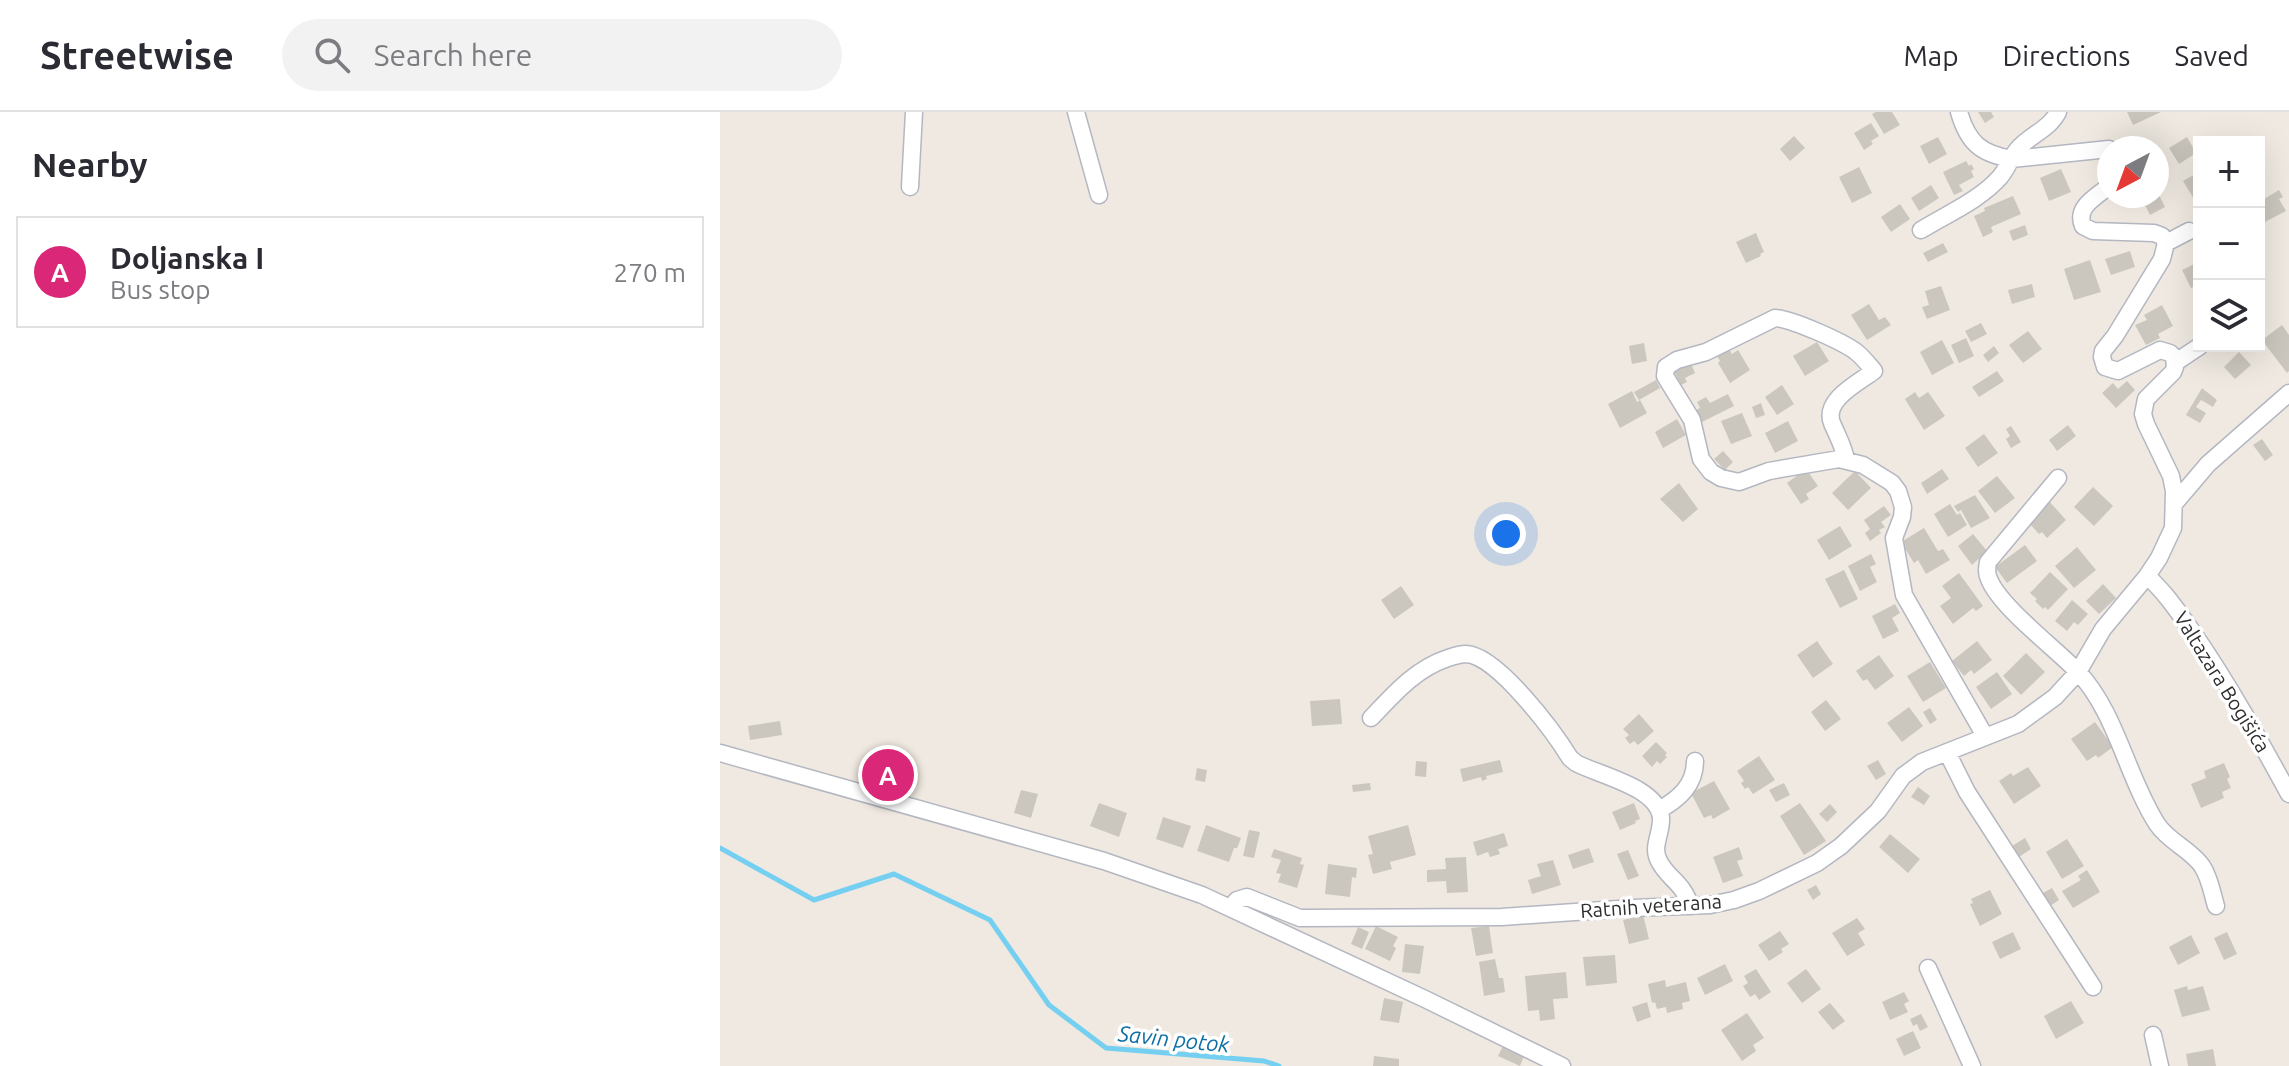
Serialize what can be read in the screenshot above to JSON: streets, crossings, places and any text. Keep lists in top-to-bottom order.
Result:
{
  "streets": {
    "street": ["Valtazara Bogišića", "Ratnih veterana"]
  },
  "crossings": [
    ["Valtazara Bogišića", "Ratnih veterana"]
  ],
  "water": ["Savin potok"],
  "north": "bottom left",
  "page": {
    "header": "Streetwise",
    "search": "Search here",
    "nav": ["Map", "Directions", "Saved"],
    "heading": "Nearby",
    "map_buttons": ["+", "−"],
    "list": [
      {
        "mark": "A",
        "name": "Doljanska I",
        "note": "Bus stop",
        "value": "270 m"
      }
    ],
    "pins": "A"
  }
}
